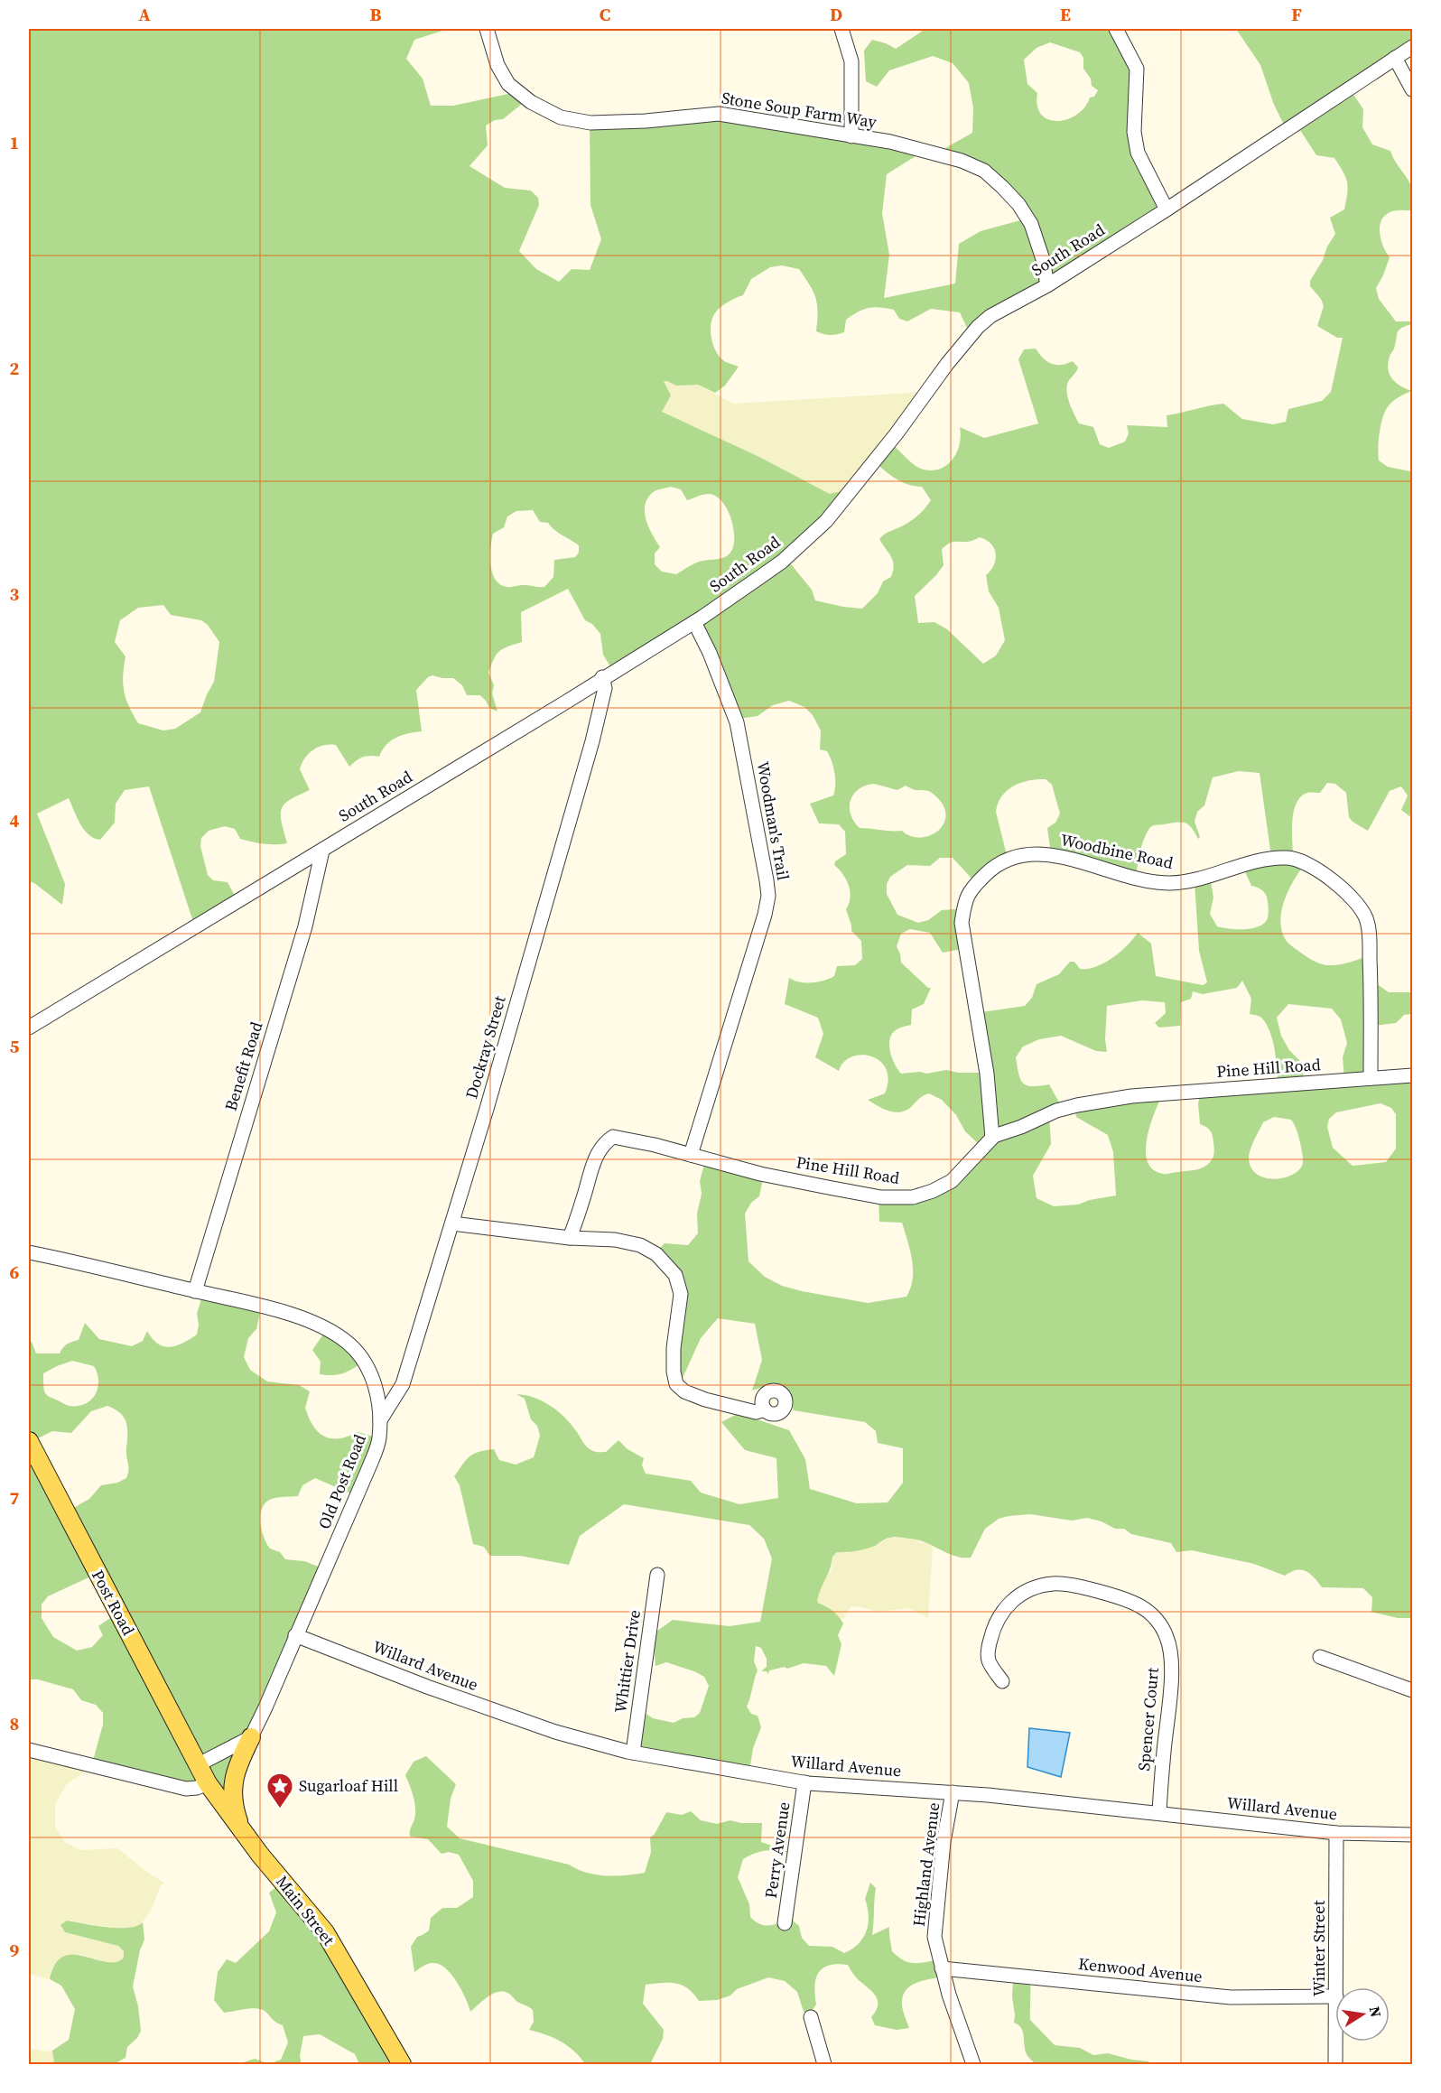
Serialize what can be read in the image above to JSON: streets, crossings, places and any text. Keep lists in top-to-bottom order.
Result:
{
  "streets": {
    "main road": ["Post Road", "Main Street"],
    "street": [
      "Stone Soup Farm Way",
      "South Road",
      "Woodman's Trail",
      "Woodbine Road",
      "Dockray Street",
      "Benefit Road",
      "Pine Hill Road",
      "Old Post Road",
      "Whittier Drive",
      "Willard Avenue",
      "Spencer Court",
      "Perry Avenue",
      "Highland Avenue",
      "Winter Street",
      "Kenwood Avenue"
    ]
  },
  "crossings": [
    ["Stone Soup Farm Way", "South Road"],
    ["South Road", "Woodman's Trail"],
    ["South Road", "Dockray Street"],
    ["South Road", "Benefit Road"],
    ["Woodman's Trail", "Pine Hill Road"],
    ["Woodbine Road", "Pine Hill Road"],
    ["Dockray Street", "Old Post Road"],
    ["Benefit Road", "Old Post Road"],
    ["Old Post Road", "Willard Avenue"],
    ["Post Road", "Main Street"],
    ["Whittier Drive", "Willard Avenue"],
    ["Willard Avenue", "Spencer Court"],
    ["Willard Avenue", "Perry Avenue"],
    ["Willard Avenue", "Highland Avenue"],
    ["Willard Avenue", "Winter Street"],
    ["Highland Avenue", "Kenwood Avenue"]
  ],
  "places": {
    "place": ["Sugarloaf Hill"]
  },
  "north": "right",
  "grid": {
    "columns": [
      "A",
      "B",
      "C",
      "D",
      "E",
      "F"
    ],
    "rows": [
      "1",
      "2",
      "3",
      "4",
      "5",
      "6",
      "7",
      "8",
      "9"
    ]
  }
}
